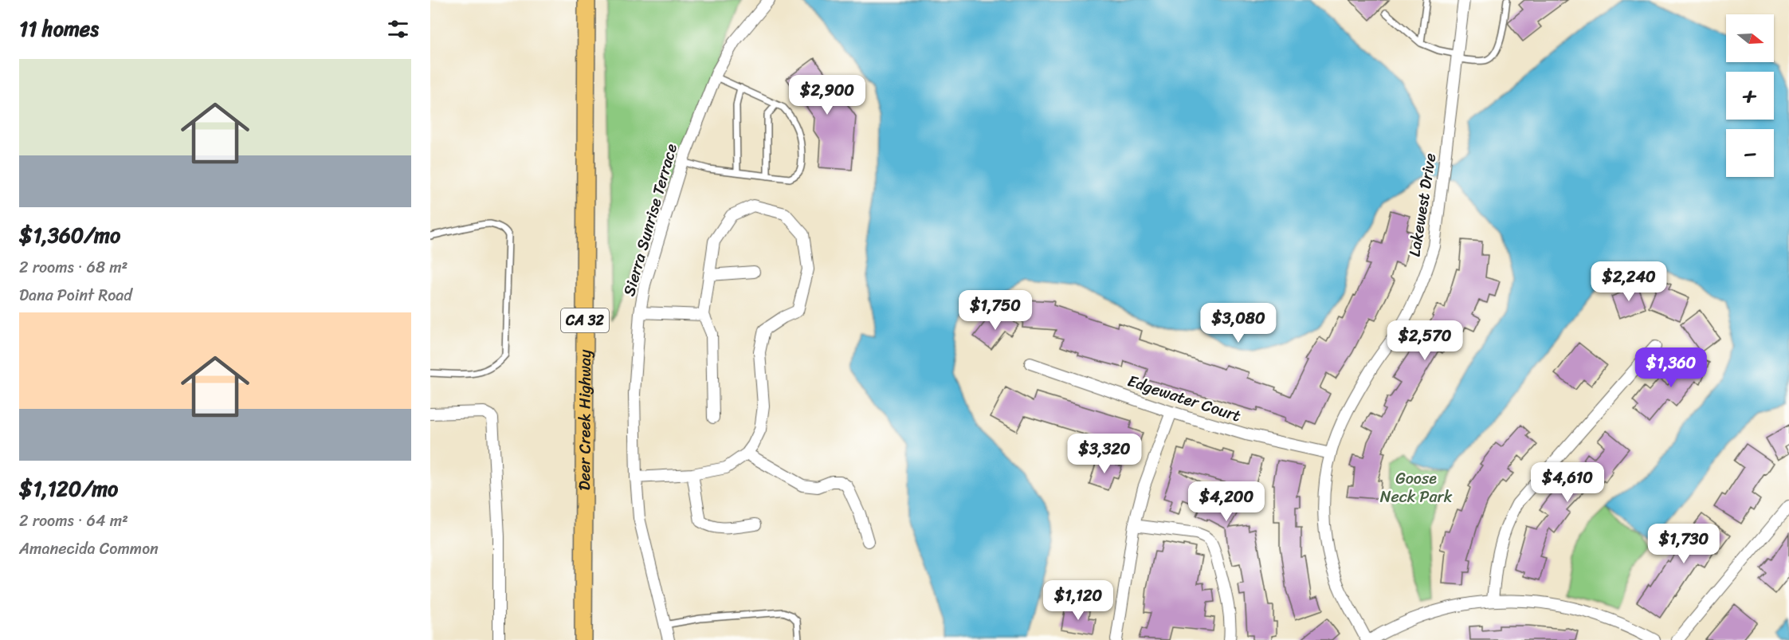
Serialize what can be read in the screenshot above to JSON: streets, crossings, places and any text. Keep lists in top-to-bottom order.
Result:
{
  "streets": {
    "main road": ["CA 32", "Deer Creek Highway"],
    "street": ["Lakewest Drive", "Sierra Sunrise Terrace", "Edgewater Court"]
  },
  "crossings": [
    ["Lakewest Drive", "Edgewater Court"]
  ],
  "parks": ["Goose Neck Park"],
  "north": "right",
  "page": {
    "heading": "11 homes",
    "map_buttons": ["+", "−"],
    "list": [
      {
        "name": "$1,360/mo",
        "note": "2 rooms · 68 m² · Dana Point Road"
      },
      {
        "name": "$1,120/mo",
        "note": "2 rooms · 64 m² · Amanecida Common"
      }
    ],
    "price": [
      "$2,900",
      "$2,240",
      "$1,750",
      "$3,080",
      "$2,570",
      "$1,360",
      "$3,320",
      "$4,610",
      "$4,200",
      "$1,730",
      "$1,120"
    ]
  }
}
